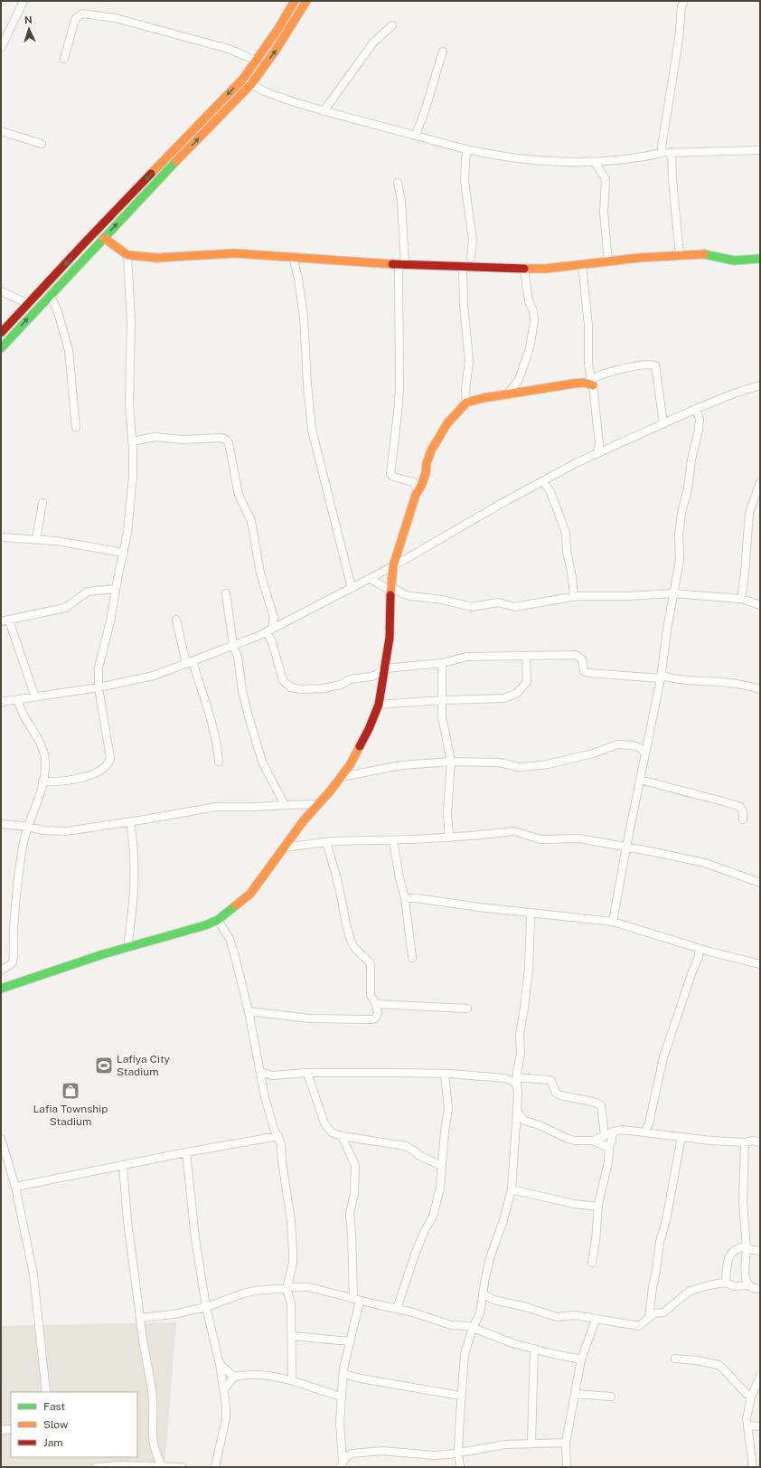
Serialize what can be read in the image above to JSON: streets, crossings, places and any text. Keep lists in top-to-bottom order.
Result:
{
  "places": {
    "sports": ["Lafiya City Stadium"],
    "shop": ["Lafia Township Stadium"]
  },
  "legend": ["Fast", "Slow", "Jam"],
  "north": "top"
}
